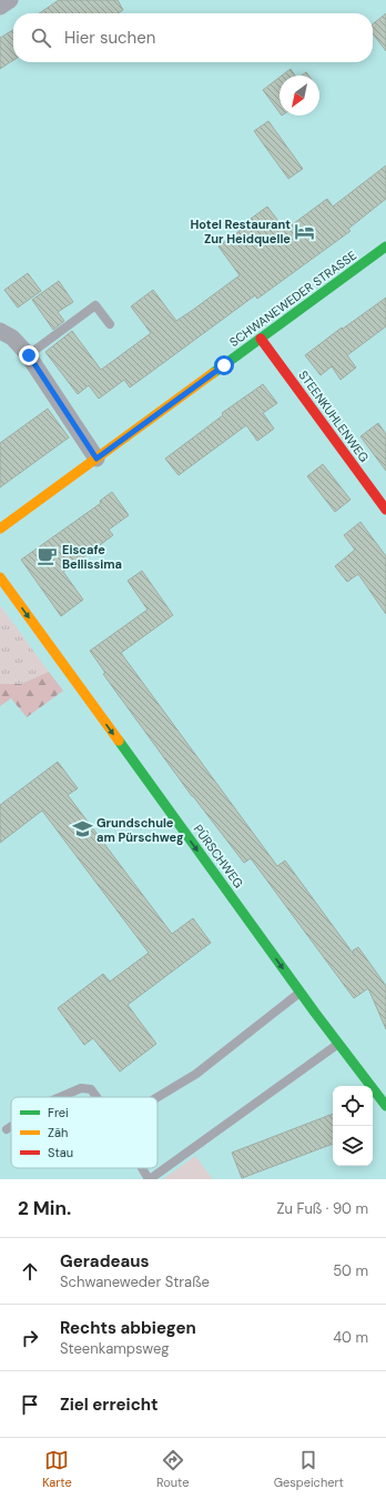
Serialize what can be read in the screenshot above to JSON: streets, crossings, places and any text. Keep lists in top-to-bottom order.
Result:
{
  "streets": {
    "street": ["SCHWANEWEDER STRASSE", "STEENKUHLENWEG", "PÜRSCHWEG"]
  },
  "crossings": [
    ["SCHWANEWEDER STRASSE", "STEENKUHLENWEG"]
  ],
  "one_way": ["PÜRSCHWEG"],
  "places": {
    "hotel": ["Hotel Restaurant Zur Heidquelle"],
    "cafe": ["Eiscafe Bellissima"],
    "school or university": ["Grundschule am Pürschweg"]
  },
  "legend": ["Frei", "Zäh", "Stau"],
  "north": "bottom left",
  "page": {
    "search": "Hier suchen",
    "heading": ["2 Min.", "Zu Fuß · 90 m"],
    "list": [
      ["Geradeaus", "Schwaneweder Straße", "50 m"],
      ["Rechts abbiegen", "Steenkampsweg", "40 m"],
      "Ziel erreicht"
    ],
    "nav": ["Karte", "Route", "Gespeichert"]
  }
}
